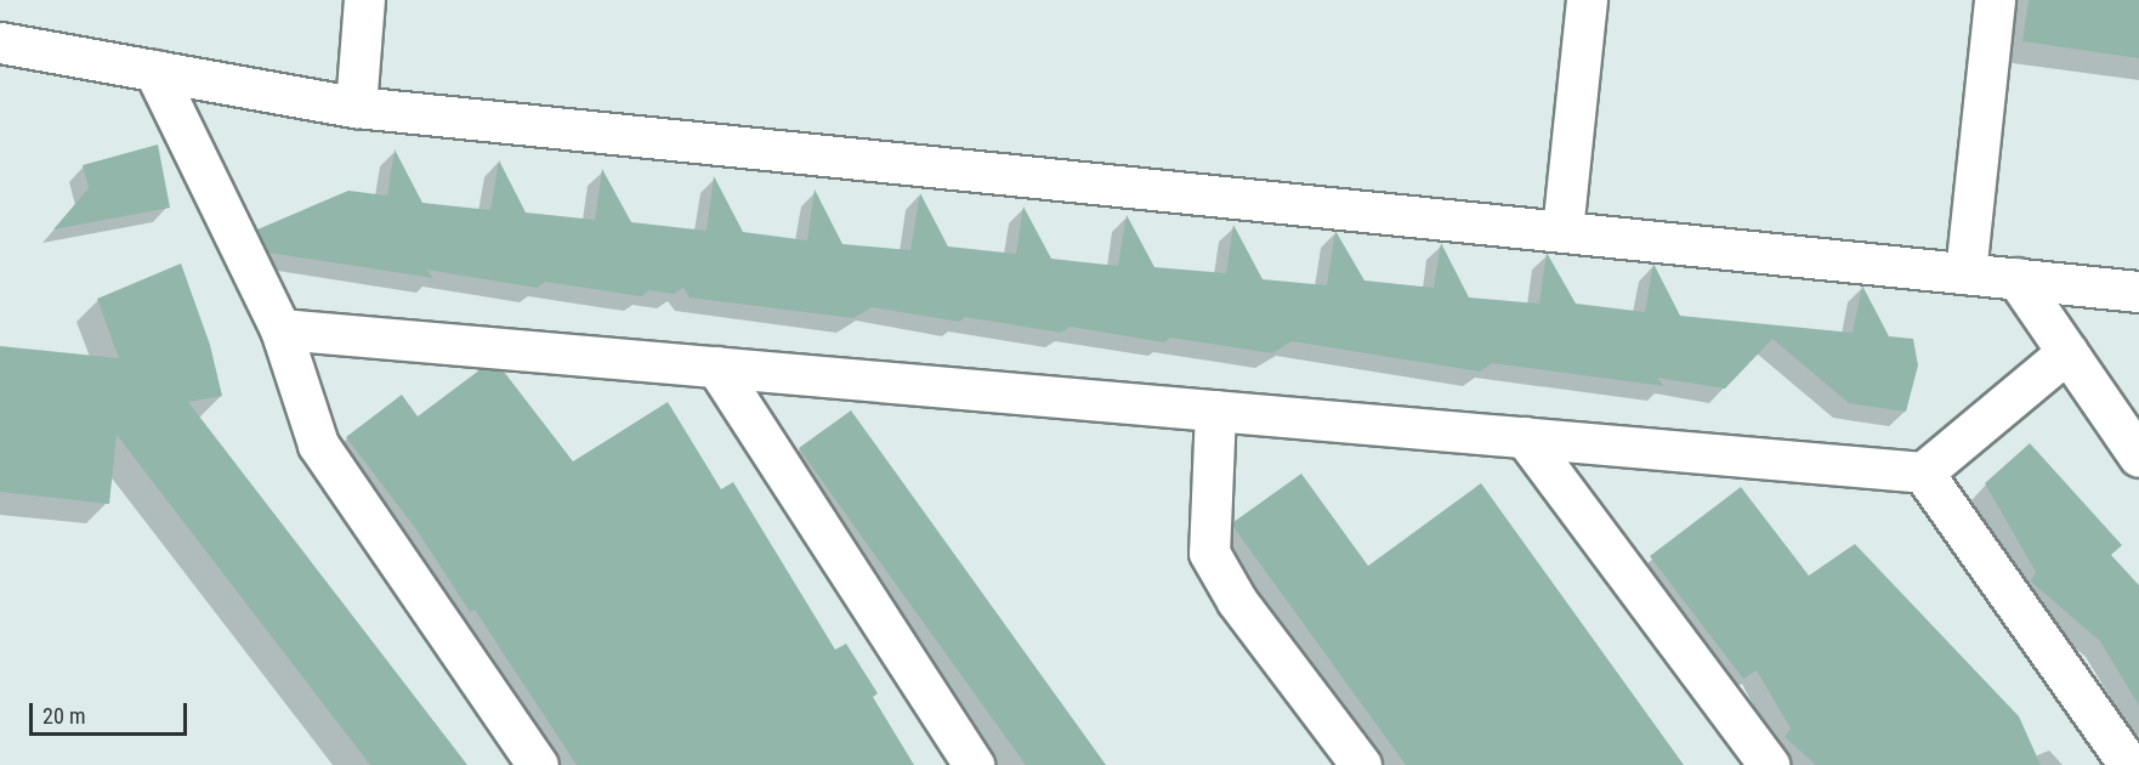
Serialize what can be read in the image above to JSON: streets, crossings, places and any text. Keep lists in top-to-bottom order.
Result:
{
  "scale_bar": "20 m"
}
